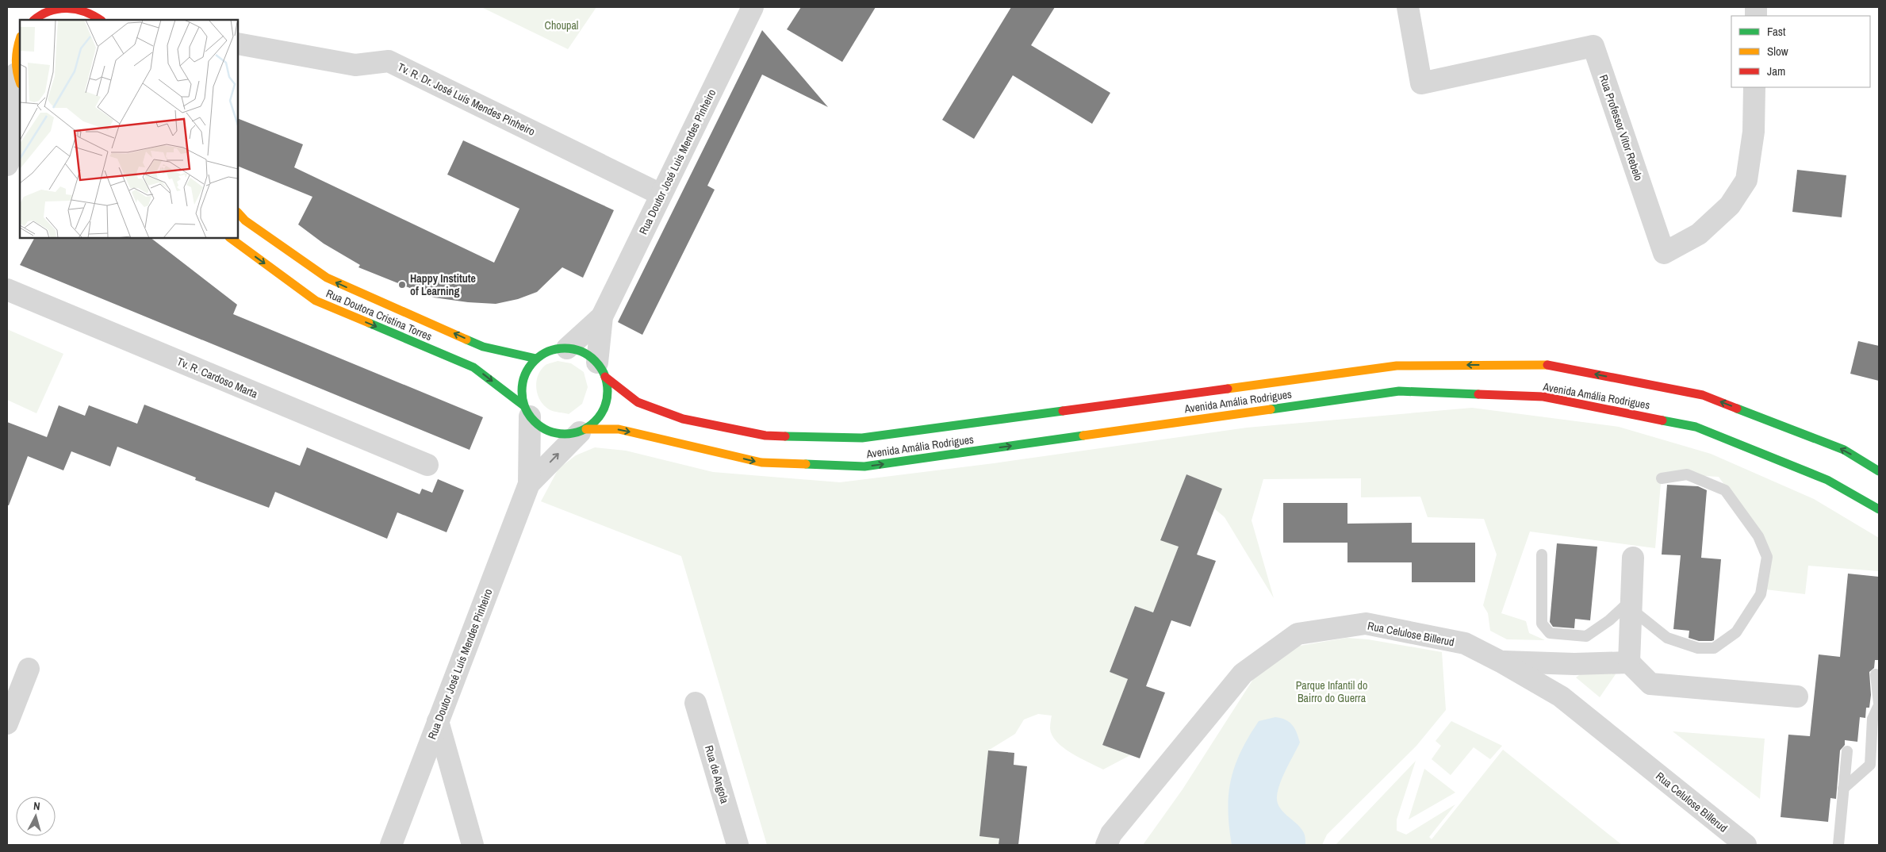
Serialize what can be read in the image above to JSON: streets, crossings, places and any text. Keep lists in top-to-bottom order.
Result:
{
  "streets": {
    "main road": ["Rua Doutora Cristina Torres", "Avenida Amália Rodrigues"],
    "street": [
      "Tv. R. Dr. José Luís Mendes Pinheiro",
      "Rua Professor Vitor Rebelo",
      "Rua Doutor José Luis Mendes Pinheiro",
      "Tv. R. Cardoso Marta",
      "Rua Celulose Billerud",
      "Rua Doutor José Luís Mendes Pinheiro",
      "Rua de Angola"
    ]
  },
  "crossings": [
    ["Tv. R. Dr. José Luís Mendes Pinheiro", "Rua Doutor José Luis Mendes Pinheiro"],
    ["Rua Doutor José Luis Mendes Pinheiro", "Rua Doutora Cristina Torres"],
    ["Rua Doutor José Luis Mendes Pinheiro", "Avenida Amália Rodrigues"],
    ["Rua Doutor José Luis Mendes Pinheiro", "Rua Doutor José Luís Mendes Pinheiro"],
    ["Rua Doutora Cristina Torres", "Avenida Amália Rodrigues"],
    ["Rua Doutora Cristina Torres", "Rua Doutor José Luís Mendes Pinheiro"],
    ["Avenida Amália Rodrigues", "Rua Doutor José Luís Mendes Pinheiro"]
  ],
  "parks": ["Choupal", "Parque Infantil do Bairro do Guerra"],
  "places": ["Happy Institute of Learning"],
  "legend": ["Fast", "Slow", "Jam"],
  "north": "top"
}
